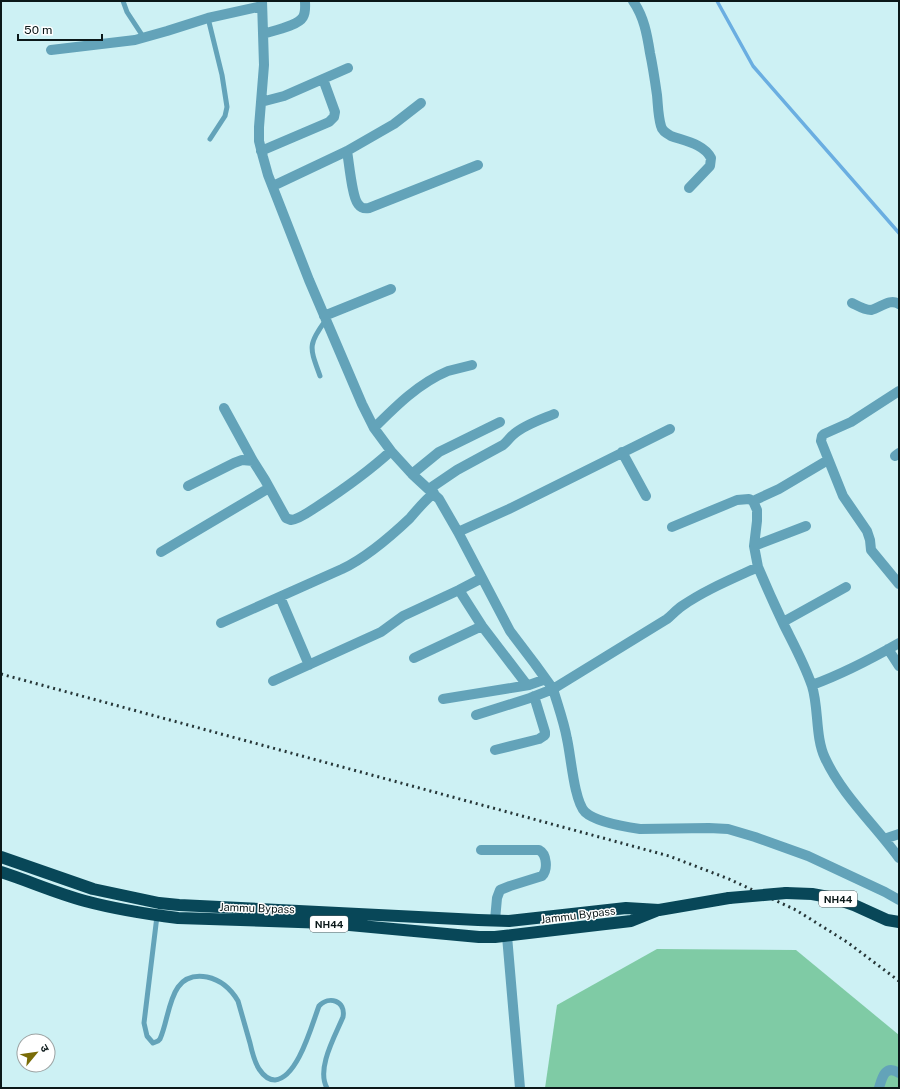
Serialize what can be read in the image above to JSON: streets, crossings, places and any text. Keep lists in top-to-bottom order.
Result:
{
  "streets": {
    "highway": ["NH44", "Jammu Bypass"]
  },
  "scale_bar": "50 m",
  "north": "top right"
}
